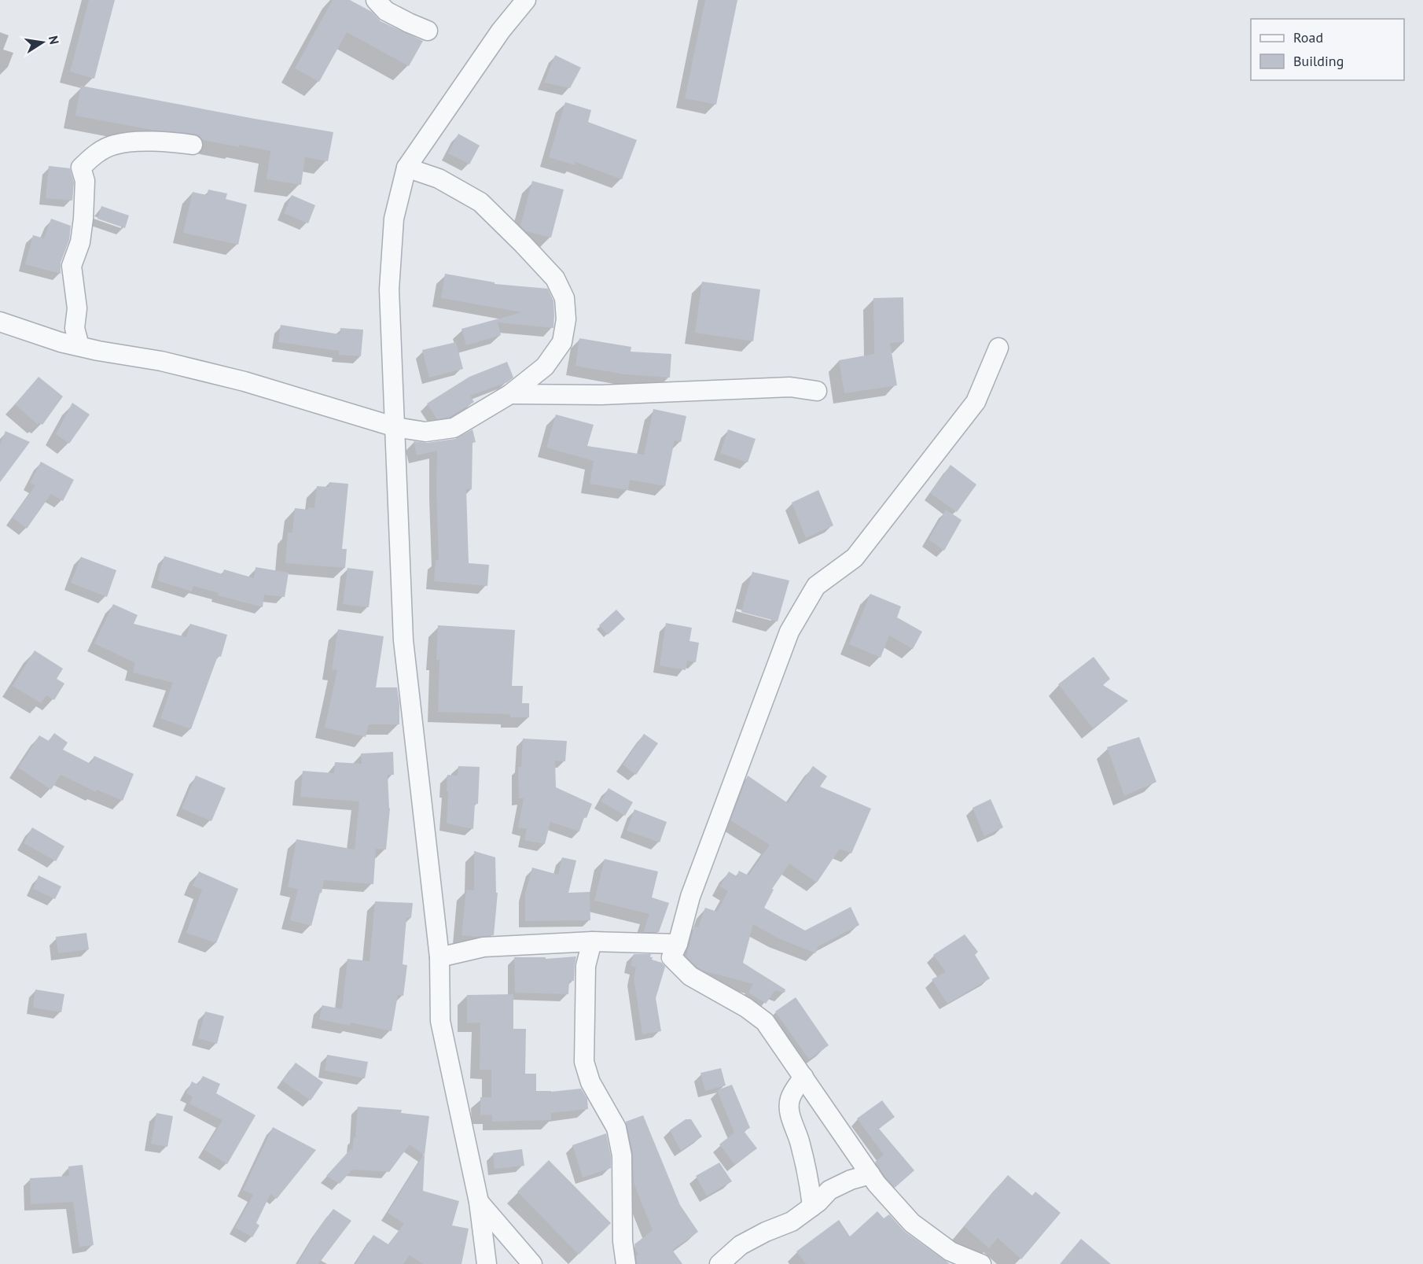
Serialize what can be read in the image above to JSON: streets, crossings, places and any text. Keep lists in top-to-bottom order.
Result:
{
  "legend": ["Road", "Building"],
  "north": "right"
}
